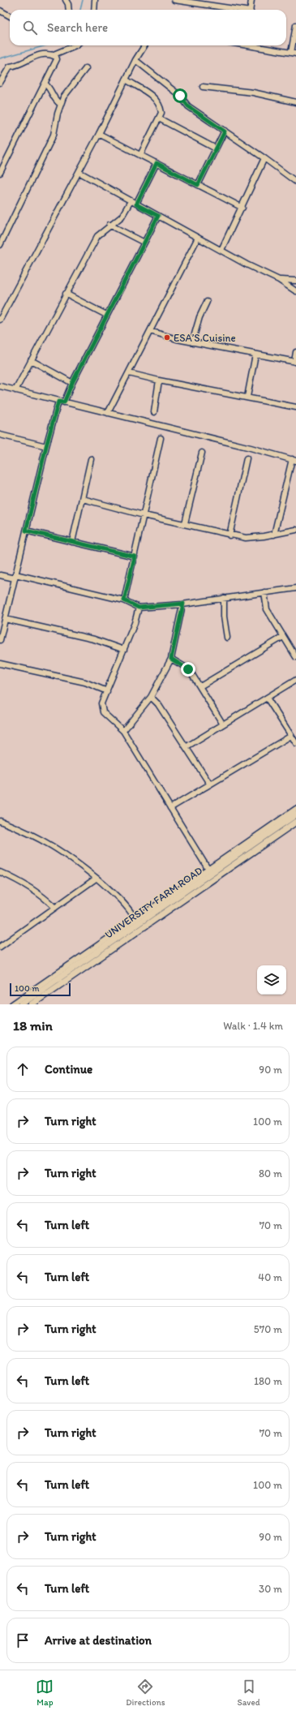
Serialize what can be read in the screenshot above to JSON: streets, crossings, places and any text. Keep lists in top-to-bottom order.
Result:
{
  "streets": {
    "street": ["UNIVERSITY FARM ROAD"]
  },
  "places": ["ESA’S Cuisine"],
  "scale_bar": "100 m",
  "page": {
    "search": "Search here",
    "scale": "100 m",
    "heading": ["18 min", "Walk · 1.4 km"],
    "list": [
      ["Continue", "90 m"],
      ["Turn right", "100 m"],
      ["Turn right", "80 m"],
      ["Turn left", "70 m"],
      ["Turn left", "40 m"],
      ["Turn right", "570 m"],
      ["Turn left", "180 m"],
      ["Turn right", "70 m"],
      ["Turn left", "100 m"],
      ["Turn right", "90 m"],
      ["Turn left", "30 m"],
      "Arrive at destination"
    ],
    "nav": ["Map", "Directions", "Saved"]
  }
}
